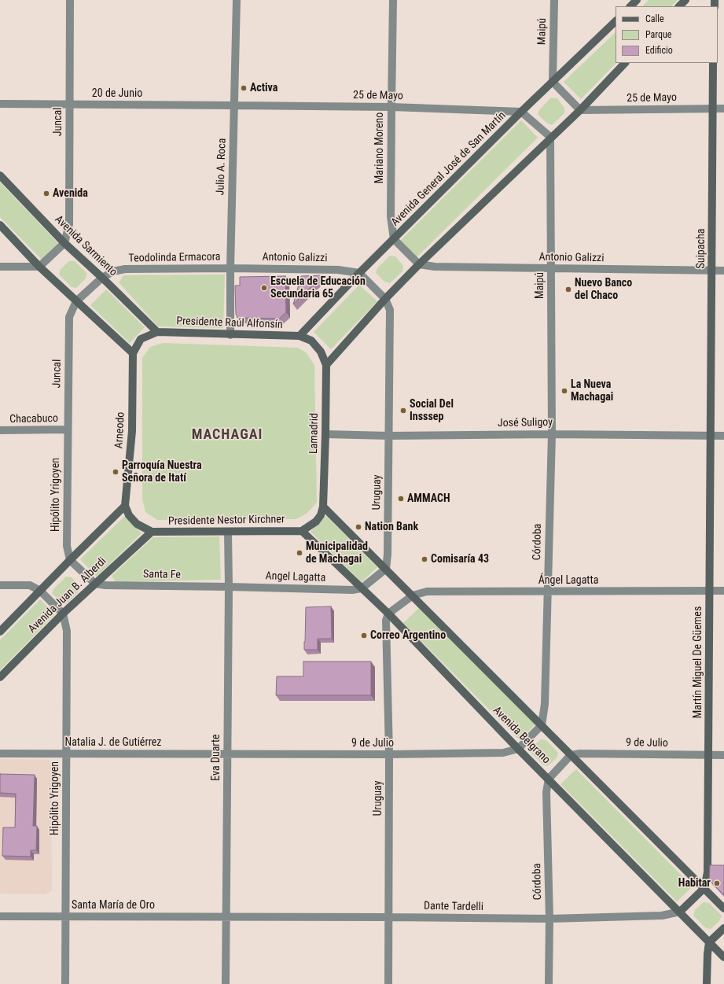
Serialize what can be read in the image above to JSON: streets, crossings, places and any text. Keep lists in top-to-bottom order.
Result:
{
  "streets": {
    "street": [
      "Maipú",
      "20 de Junio",
      "25 de Mayo",
      "Juncal",
      "Mariano Moreno",
      "Julio A. Roca",
      "Avenida General José de San Martín",
      "Avenida Sarmiento",
      "Suipacha",
      "Teodolinda Ermacora",
      "Antonio Galizzi",
      "Presidente Raúl Alfonsín",
      "Chacabuco",
      "José Suligoy",
      "Arneodo",
      "Lamadrid",
      "Uruguay",
      "Hipólito Yrigoyen",
      "Presidente Nestor Kirchner",
      "Córdoba",
      "Santa Fe",
      "Angel Lagatta",
      "Ángel Lagatta",
      "Avenida Juan B. Alberdi",
      "Martín Miguel De Güemes",
      "Avenida Belgrano",
      "Natalia J. de Gutiérrez",
      "9 de Julio",
      "Eva Duarte",
      "Santa María de Oro",
      "Dante Tardelli"
    ]
  },
  "crossings": [
    ["Maipú", "Avenida General José de San Martín"],
    ["Maipú", "Antonio Galizzi"],
    ["Maipú", "José Suligoy"],
    ["Maipú", "Córdoba"],
    ["20 de Junio", "25 de Mayo"],
    ["20 de Junio", "Juncal"],
    ["20 de Junio", "Julio A. Roca"],
    ["25 de Mayo", "Mariano Moreno"],
    ["25 de Mayo", "Julio A. Roca"],
    ["25 de Mayo", "Avenida General José de San Martín"],
    ["25 de Mayo", "Suipacha"],
    ["Juncal", "Avenida Sarmiento"],
    ["Juncal", "Teodolinda Ermacora"],
    ["Juncal", "Chacabuco"],
    ["Juncal", "Hipólito Yrigoyen"],
    ["Mariano Moreno", "Avenida General José de San Martín"],
    ["Julio A. Roca", "Teodolinda Ermacora"],
    ["Julio A. Roca", "Antonio Galizzi"],
    ["Julio A. Roca", "Presidente Raúl Alfonsín"],
    ["Avenida General José de San Martín", "Antonio Galizzi"],
    ["Avenida General José de San Martín", "Presidente Raúl Alfonsín"],
    ["Avenida Sarmiento", "Teodolinda Ermacora"],
    ["Avenida Sarmiento", "Presidente Raúl Alfonsín"],
    ["Suipacha", "Antonio Galizzi"],
    ["Suipacha", "José Suligoy"],
    ["Suipacha", "Martín Miguel De Güemes"],
    ["Teodolinda Ermacora", "Antonio Galizzi"],
    ["Presidente Raúl Alfonsín", "Arneodo"],
    ["Presidente Raúl Alfonsín", "Lamadrid"],
    ["Chacabuco", "Hipólito Yrigoyen"],
    ["José Suligoy", "Lamadrid"],
    ["José Suligoy", "Uruguay"],
    ["José Suligoy", "Córdoba"],
    ["José Suligoy", "Martín Miguel De Güemes"],
    ["Arneodo", "Presidente Nestor Kirchner"],
    ["Arneodo", "Avenida Juan B. Alberdi"],
    ["Lamadrid", "Presidente Nestor Kirchner"],
    ["Lamadrid", "Avenida Belgrano"],
    ["Uruguay", "Avenida Belgrano"],
    ["Uruguay", "9 de Julio"],
    ["Uruguay", "Dante Tardelli"],
    ["Hipólito Yrigoyen", "Avenida Juan B. Alberdi"],
    ["Hipólito Yrigoyen", "Natalia J. de Gutiérrez"],
    ["Hipólito Yrigoyen", "Santa María de Oro"],
    ["Presidente Nestor Kirchner", "Avenida Juan B. Alberdi"],
    ["Presidente Nestor Kirchner", "Avenida Belgrano"],
    ["Presidente Nestor Kirchner", "Eva Duarte"],
    ["Córdoba", "Ángel Lagatta"],
    ["Córdoba", "Avenida Belgrano"],
    ["Córdoba", "Dante Tardelli"],
    ["Santa Fe", "Angel Lagatta"],
    ["Santa Fe", "Avenida Juan B. Alberdi"],
    ["Santa Fe", "Eva Duarte"],
    ["Angel Lagatta", "Avenida Belgrano"],
    ["Angel Lagatta", "Eva Duarte"],
    ["Ángel Lagatta", "Martín Miguel De Güemes"],
    ["Ángel Lagatta", "Avenida Belgrano"],
    ["Martín Miguel De Güemes", "Avenida Belgrano"],
    ["Martín Miguel De Güemes", "9 de Julio"],
    ["Avenida Belgrano", "9 de Julio"],
    ["Avenida Belgrano", "Dante Tardelli"],
    ["Natalia J. de Gutiérrez", "9 de Julio"],
    ["Natalia J. de Gutiérrez", "Eva Duarte"],
    ["9 de Julio", "Eva Duarte"],
    ["Eva Duarte", "Santa María de Oro"],
    ["Eva Duarte", "Dante Tardelli"],
    ["Santa María de Oro", "Dante Tardelli"]
  ],
  "districts": ["MACHAGAI"],
  "places": [
    "Activa",
    "Avenida",
    "Escuela de Educación Secundaria 65",
    "Nuevo Banco del Chaco",
    "La Nueva Machagai",
    "Social Del Insssep",
    "Parroquía Nuestra Señora de Itatí",
    "AMMACH",
    "Nation Bank",
    "Municipalidad de Machagai",
    "Comisaría 43",
    "Correo Argentino",
    "Habitar"
  ],
  "legend": ["Calle", "Parque", "Edificio"]
}
